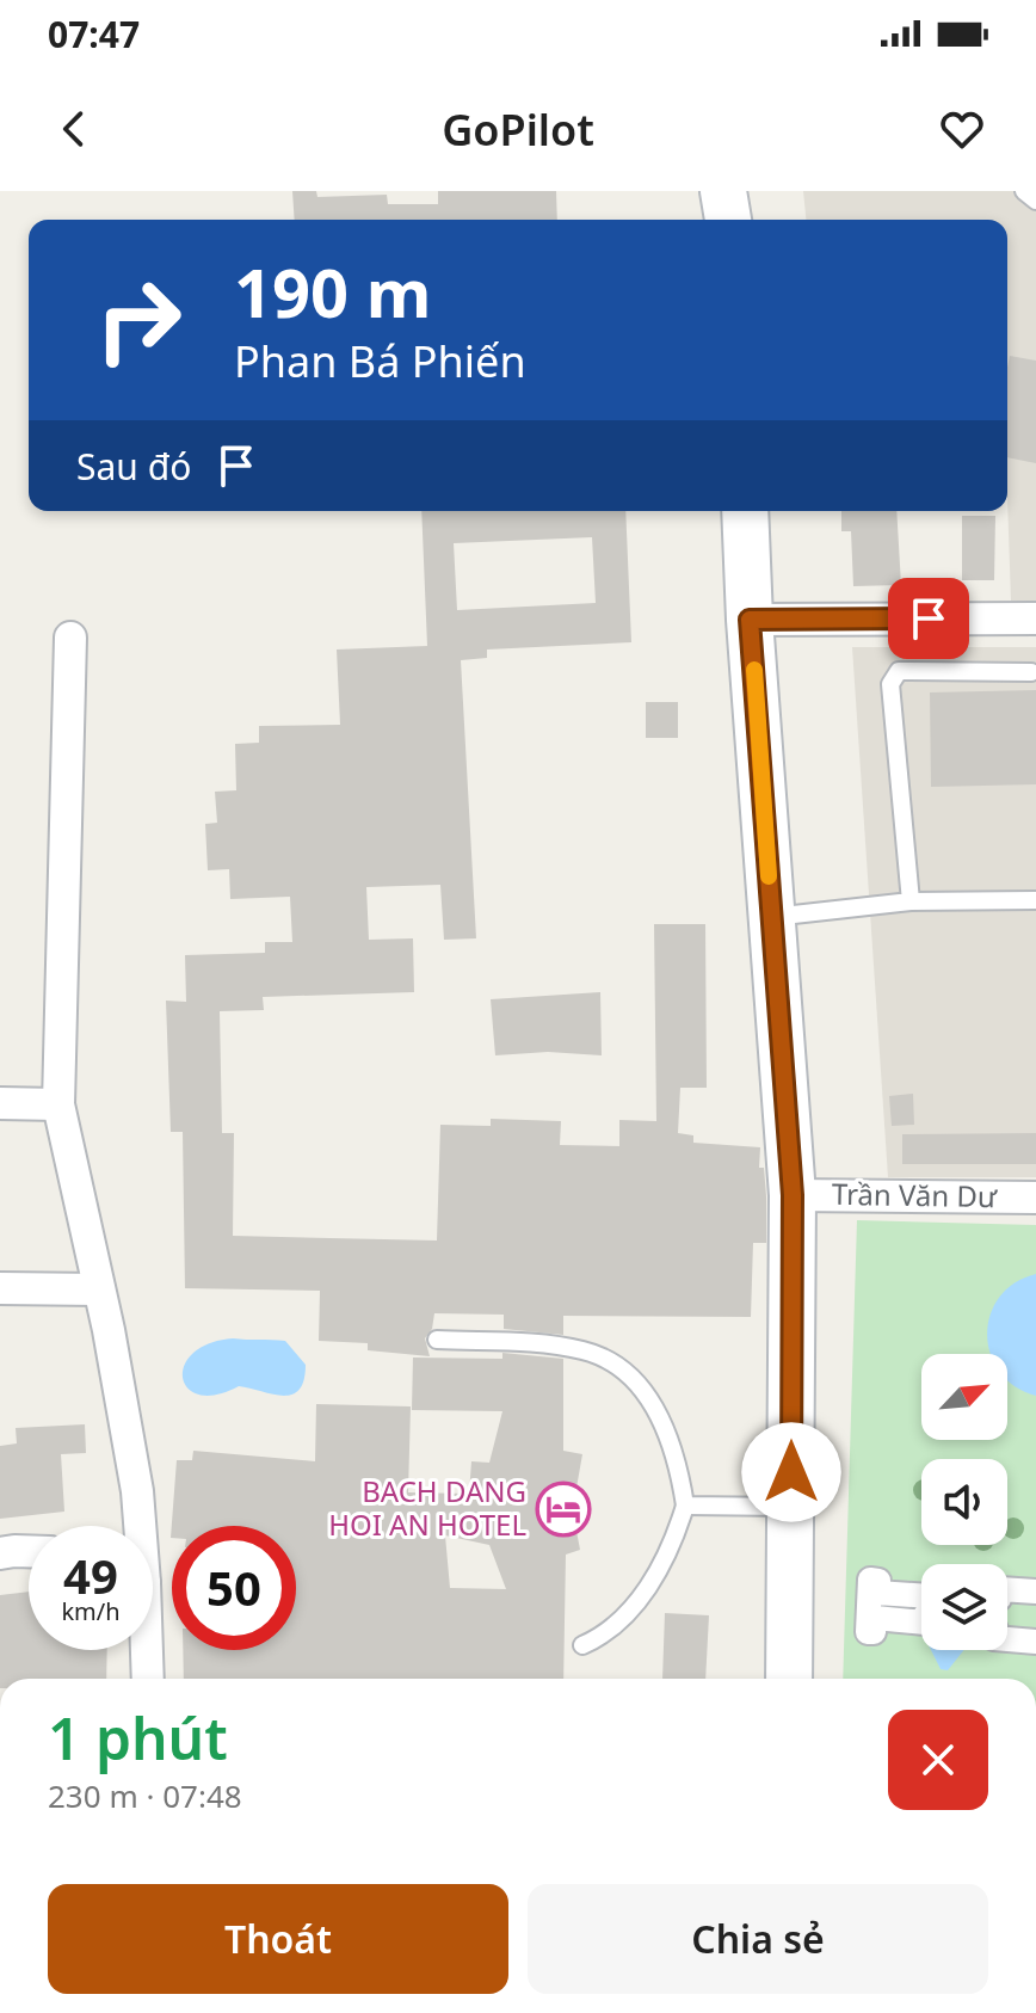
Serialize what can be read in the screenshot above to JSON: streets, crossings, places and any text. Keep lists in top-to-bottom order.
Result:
{
  "streets": {
    "street": ["Trần Văn Dư"]
  },
  "places": {
    "hotel": ["BACH DANG HOI AN HOTEL"]
  },
  "north": "top right",
  "page": {
    "status": "07:47",
    "header": "GoPilot",
    "turn": ["190 m", "Phan Bá Phiến"],
    "then": "Sau đó",
    "speed": "49 km/h",
    "limit": "50",
    "heading": ["1 phút", "230 m · 07:48"],
    "buttons": ["Thoát", "Chia sẻ"]
  }
}
